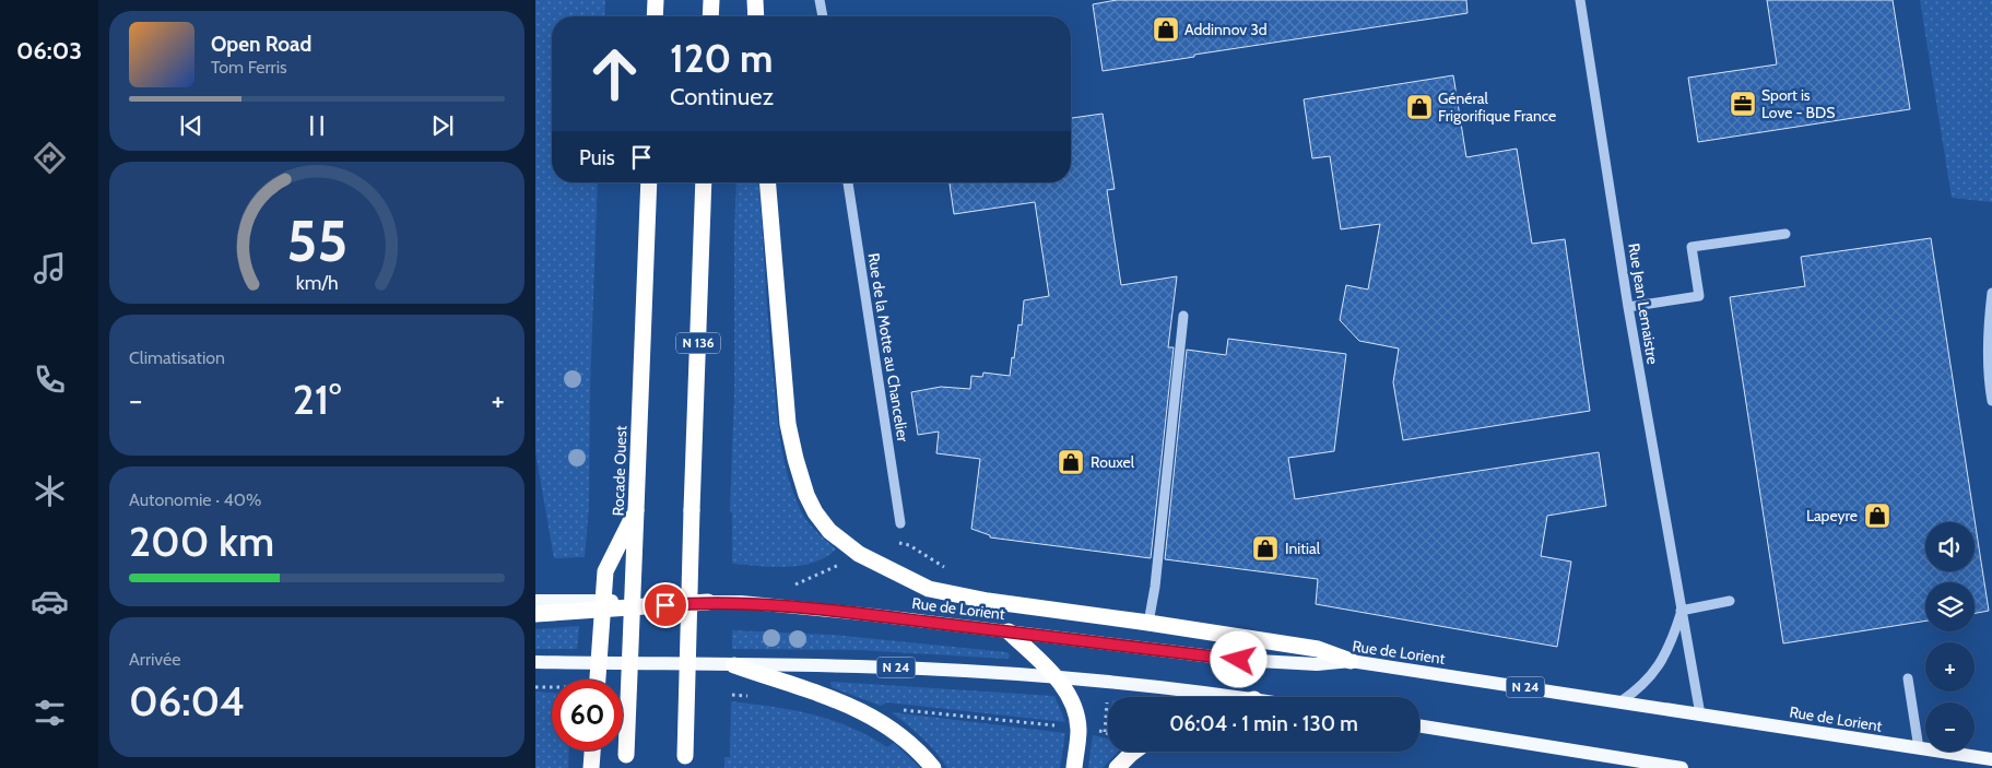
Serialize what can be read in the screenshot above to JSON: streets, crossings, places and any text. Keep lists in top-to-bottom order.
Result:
{
  "streets": {
    "highway": ["N 136", "Rocade Ouest"],
    "main road": ["Rue de Lorient", "N 24"],
    "street": ["Rue Jean Lemaistre", "Rue de la Motte au Chancelier"]
  },
  "crossings": [
    ["Rue Jean Lemaistre", "Rue de Lorient"]
  ],
  "places": {
    "shop": [
      "Addinnov 3d",
      "Général Frigorifique France",
      "Rouxel",
      "Lapeyre",
      "Initial"
    ],
    "office": ["Sport is Love - BDS"]
  },
  "page": {
    "tabs": "06:03",
    "turn": ["120 m", "Continuez"],
    "song": ["Open Road", "Tom Ferris"],
    "then": "Puis",
    "tile": [
      "Climatisation",
      ["Autonomie · 40%", "200 km"],
      ["Arrivée", "06:04"]
    ],
    "heat": ["−", "21°", "+"],
    "map_buttons": ["+", "−"],
    "limit": "60",
    "trip": "06:04 · 1 min · 130 m",
    "gauge": ["55", "km/h"]
  }
}
